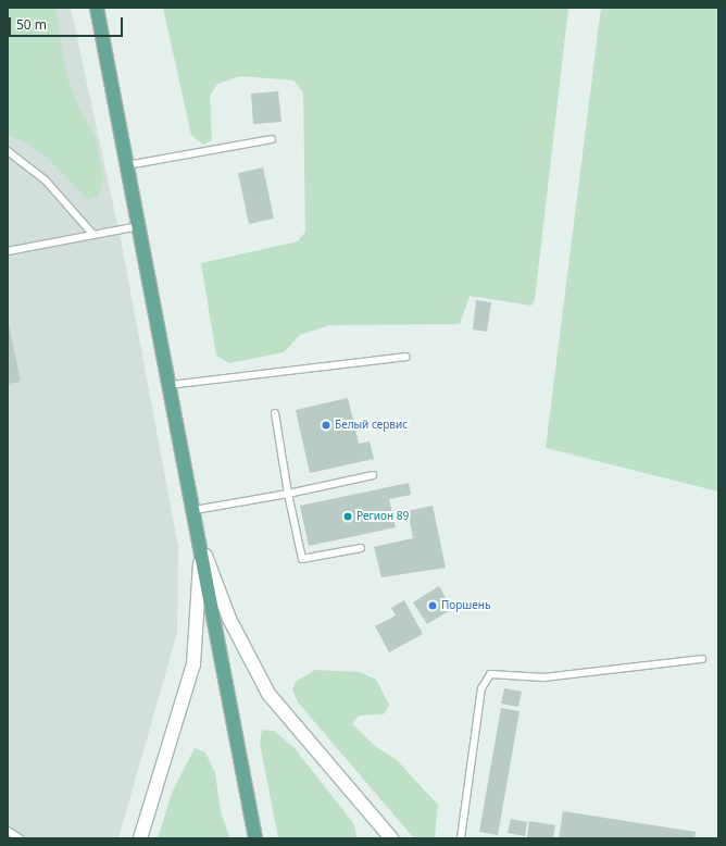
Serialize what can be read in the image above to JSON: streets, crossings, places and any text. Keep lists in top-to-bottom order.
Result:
{
  "places": ["Белый сервис", "Регион 89", "Поршень"],
  "scale_bar": "50 m"
}
